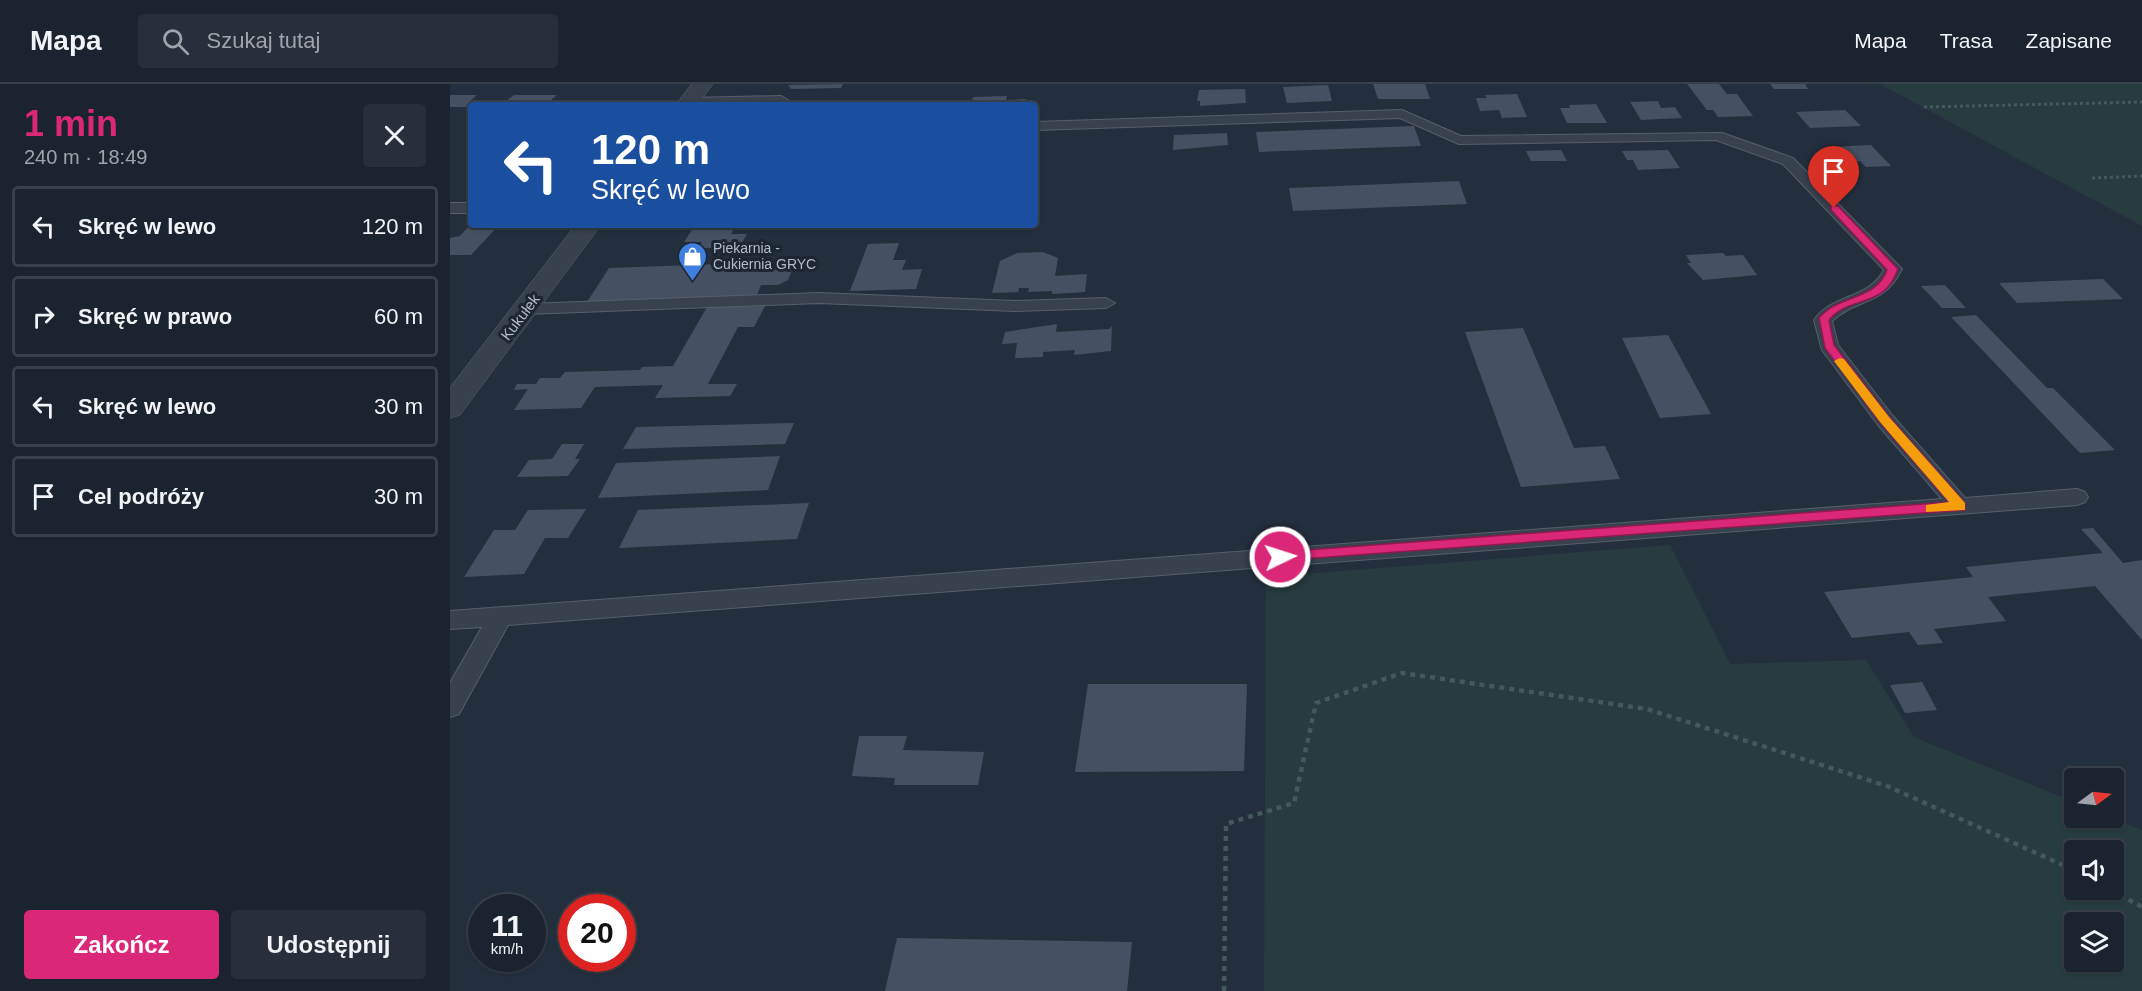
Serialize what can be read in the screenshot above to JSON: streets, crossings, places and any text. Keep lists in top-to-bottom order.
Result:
{
  "streets": {
    "street": ["Kukułek"]
  },
  "places": {
    "shop": ["Piekarnia - Cukiernia GRYC"]
  },
  "north": "right",
  "page": {
    "header": "Mapa",
    "search": "Szukaj tutaj",
    "nav": ["Mapa", "Trasa", "Zapisane"],
    "heading": ["1 min", "240 m · 18:49"],
    "turn": ["120 m", "Skręć w lewo"],
    "list": [
      {
        "name": "Skręć w lewo",
        "value": "120 m"
      },
      {
        "name": "Skręć w prawo",
        "value": "60 m"
      },
      {
        "name": "Skręć w lewo",
        "value": "30 m"
      },
      {
        "name": "Cel podróży",
        "value": "30 m"
      }
    ],
    "speed": "11 km/h",
    "limit": "20",
    "buttons": ["Zakończ", "Udostępnij"]
  }
}
